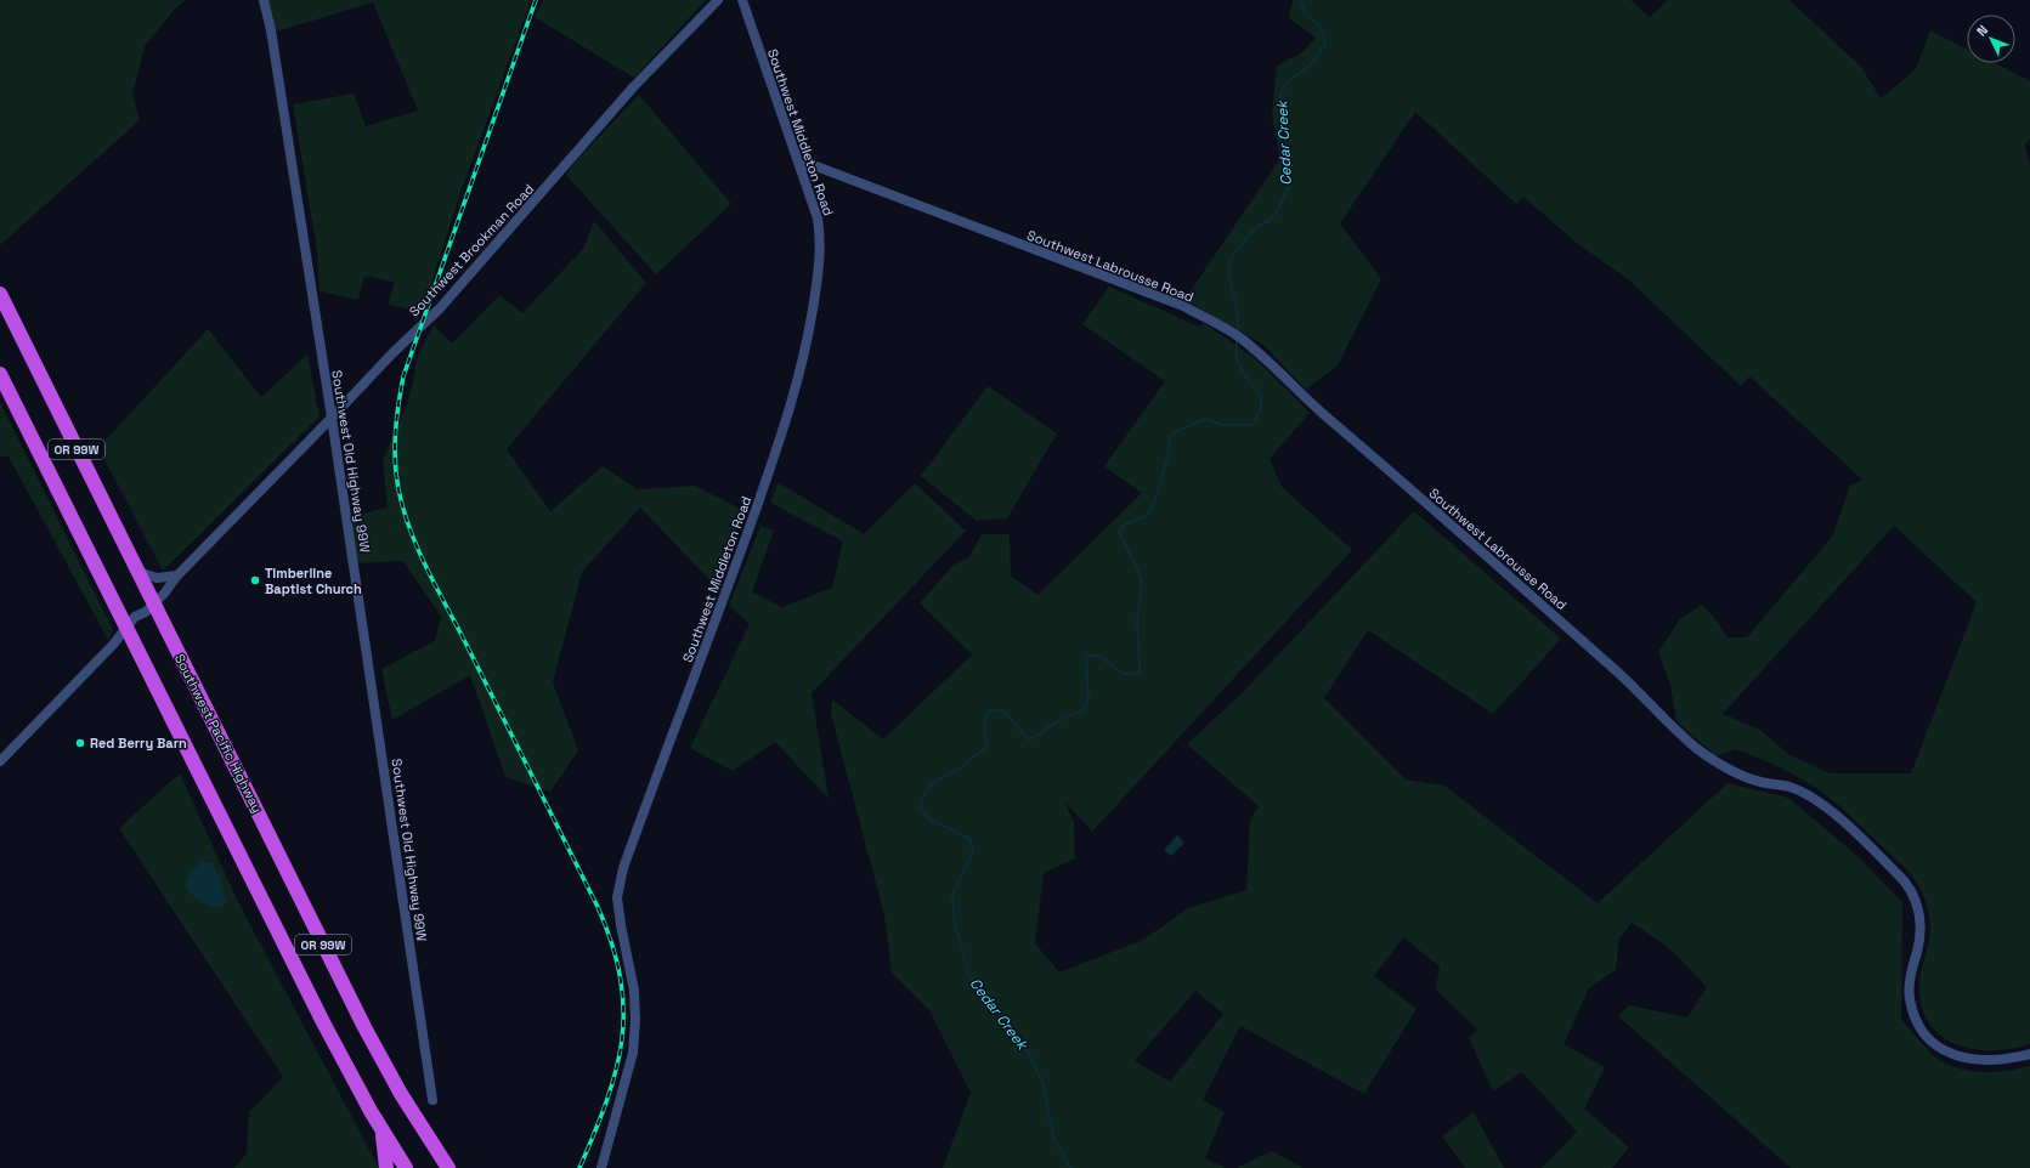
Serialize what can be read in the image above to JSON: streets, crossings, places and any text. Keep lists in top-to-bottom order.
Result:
{
  "streets": {
    "highway": ["OR 99W", "Southwest Pacific Highway"],
    "street": [
      "Southwest Middleton Road",
      "Southwest Brookman Road",
      "Southwest Labrousse Road",
      "Southwest Old Highway 99W"
    ]
  },
  "crossings": [
    ["Southwest Middleton Road", "Southwest Labrousse Road"],
    ["Southwest Brookman Road", "OR 99W"],
    ["Southwest Brookman Road", "Southwest Old Highway 99W"],
    ["Southwest Brookman Road", "Southwest Pacific Highway"]
  ],
  "water": ["Cedar Creek"],
  "places": ["Timberline Baptist Church", "Red Berry Barn"],
  "north": "top left"
}
